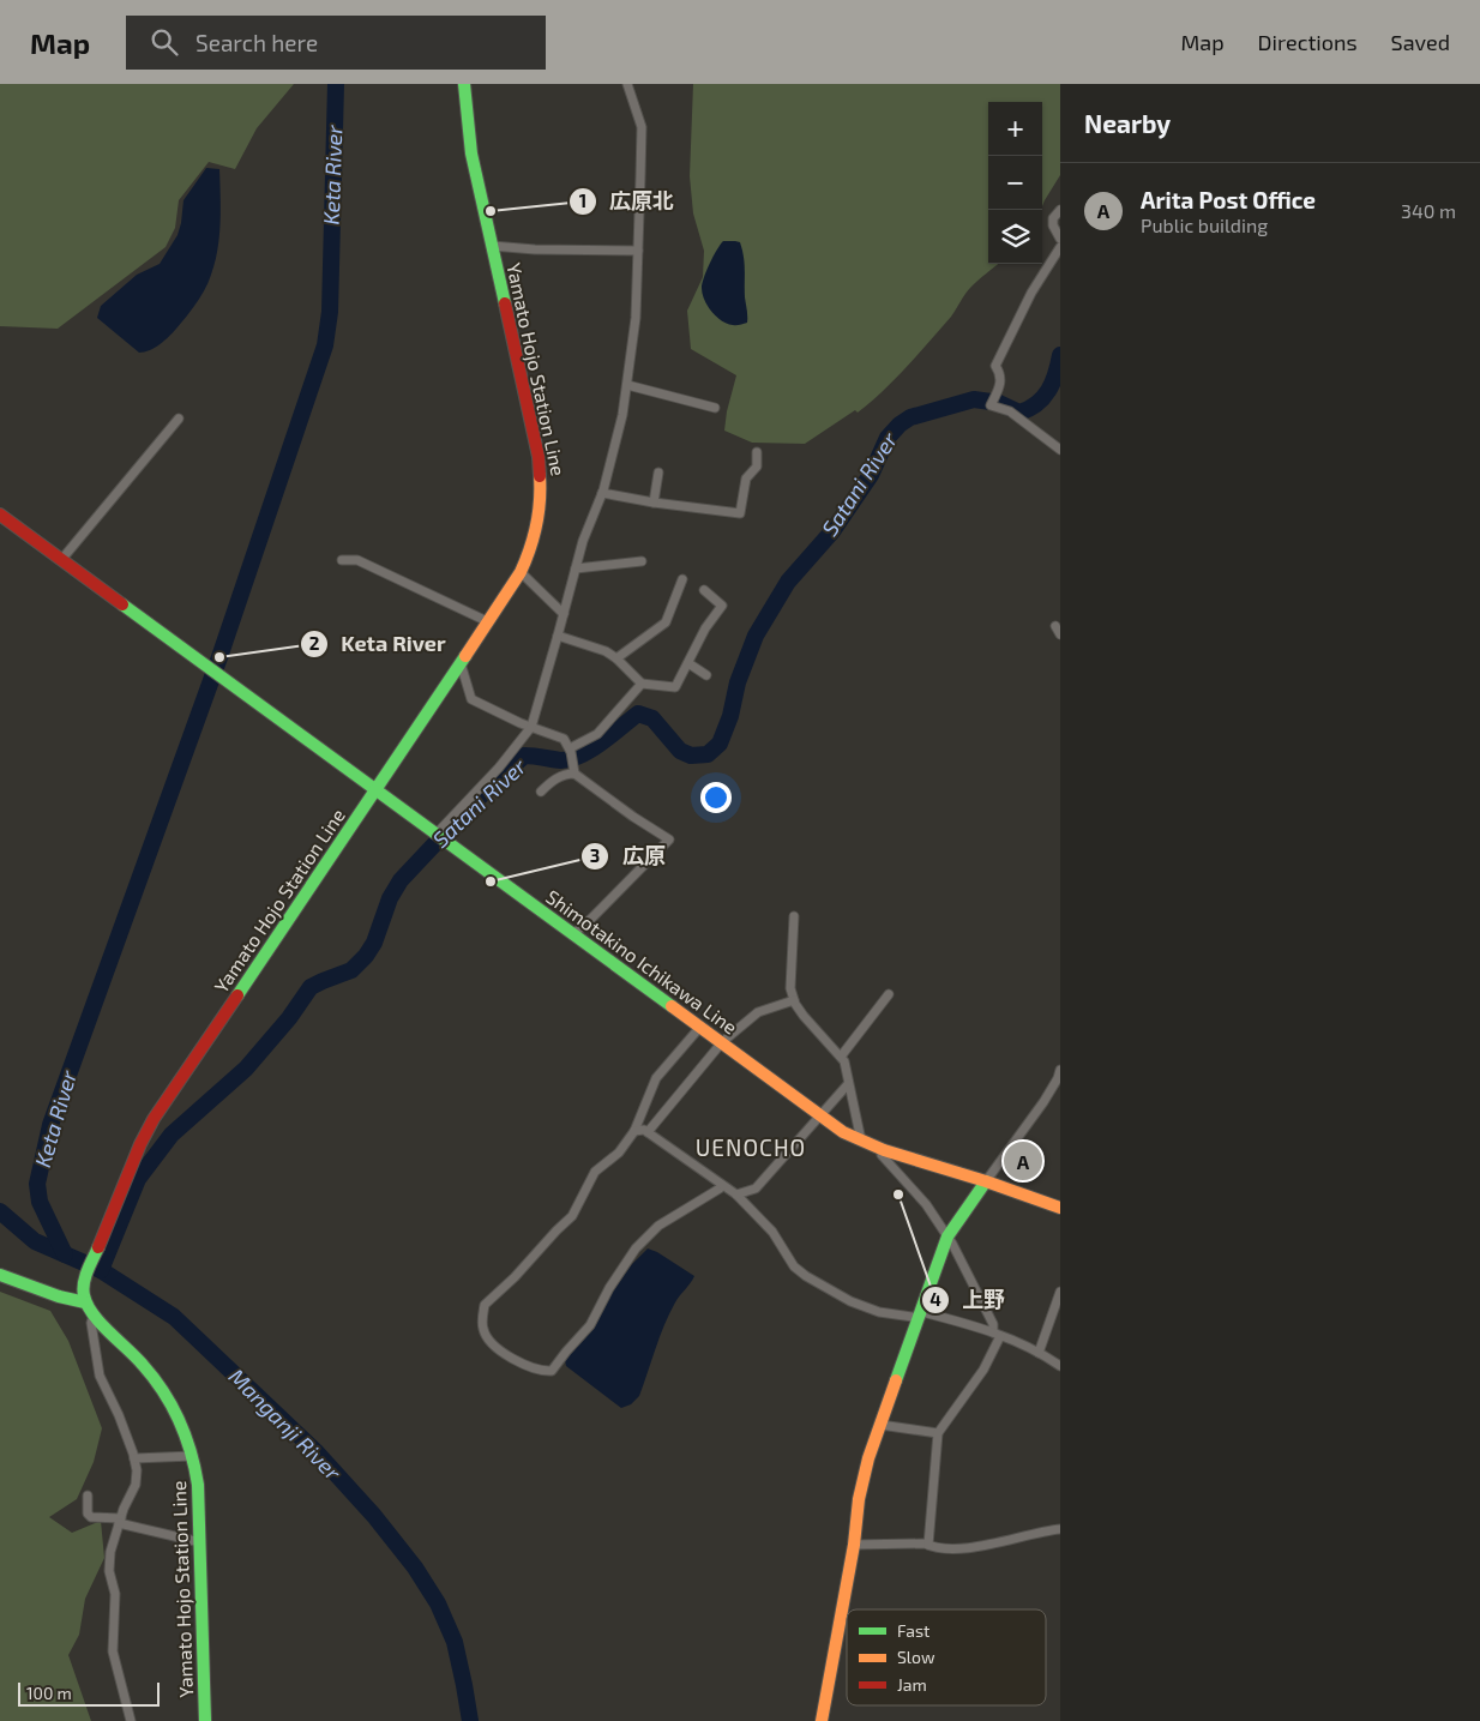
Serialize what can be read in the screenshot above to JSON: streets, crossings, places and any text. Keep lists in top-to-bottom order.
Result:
{
  "streets": {
    "main road": ["Yamato Hojo Station Line", "Shimotakino Ichikawa Line"]
  },
  "crossings": [
    ["Yamato Hojo Station Line", "Shimotakino Ichikawa Line"]
  ],
  "districts": ["UENOCHO"],
  "water": ["Keta River", "Satani River", "Manganji River"],
  "places": [
    "広原北",
    "Keta River",
    "広原",
    "上野"
  ],
  "legend": ["Fast", "Slow", "Jam"],
  "scale_bar": "100 m",
  "page": {
    "header": "Map",
    "search": "Search here",
    "nav": ["Map", "Directions", "Saved"],
    "heading": "Nearby",
    "map_buttons": ["+", "−"],
    "list": [
      {
        "mark": "A",
        "name": "Arita Post Office",
        "note": "Public building",
        "value": "340 m"
      }
    ],
    "pins": "A",
    "scale": "100 m"
  }
}
